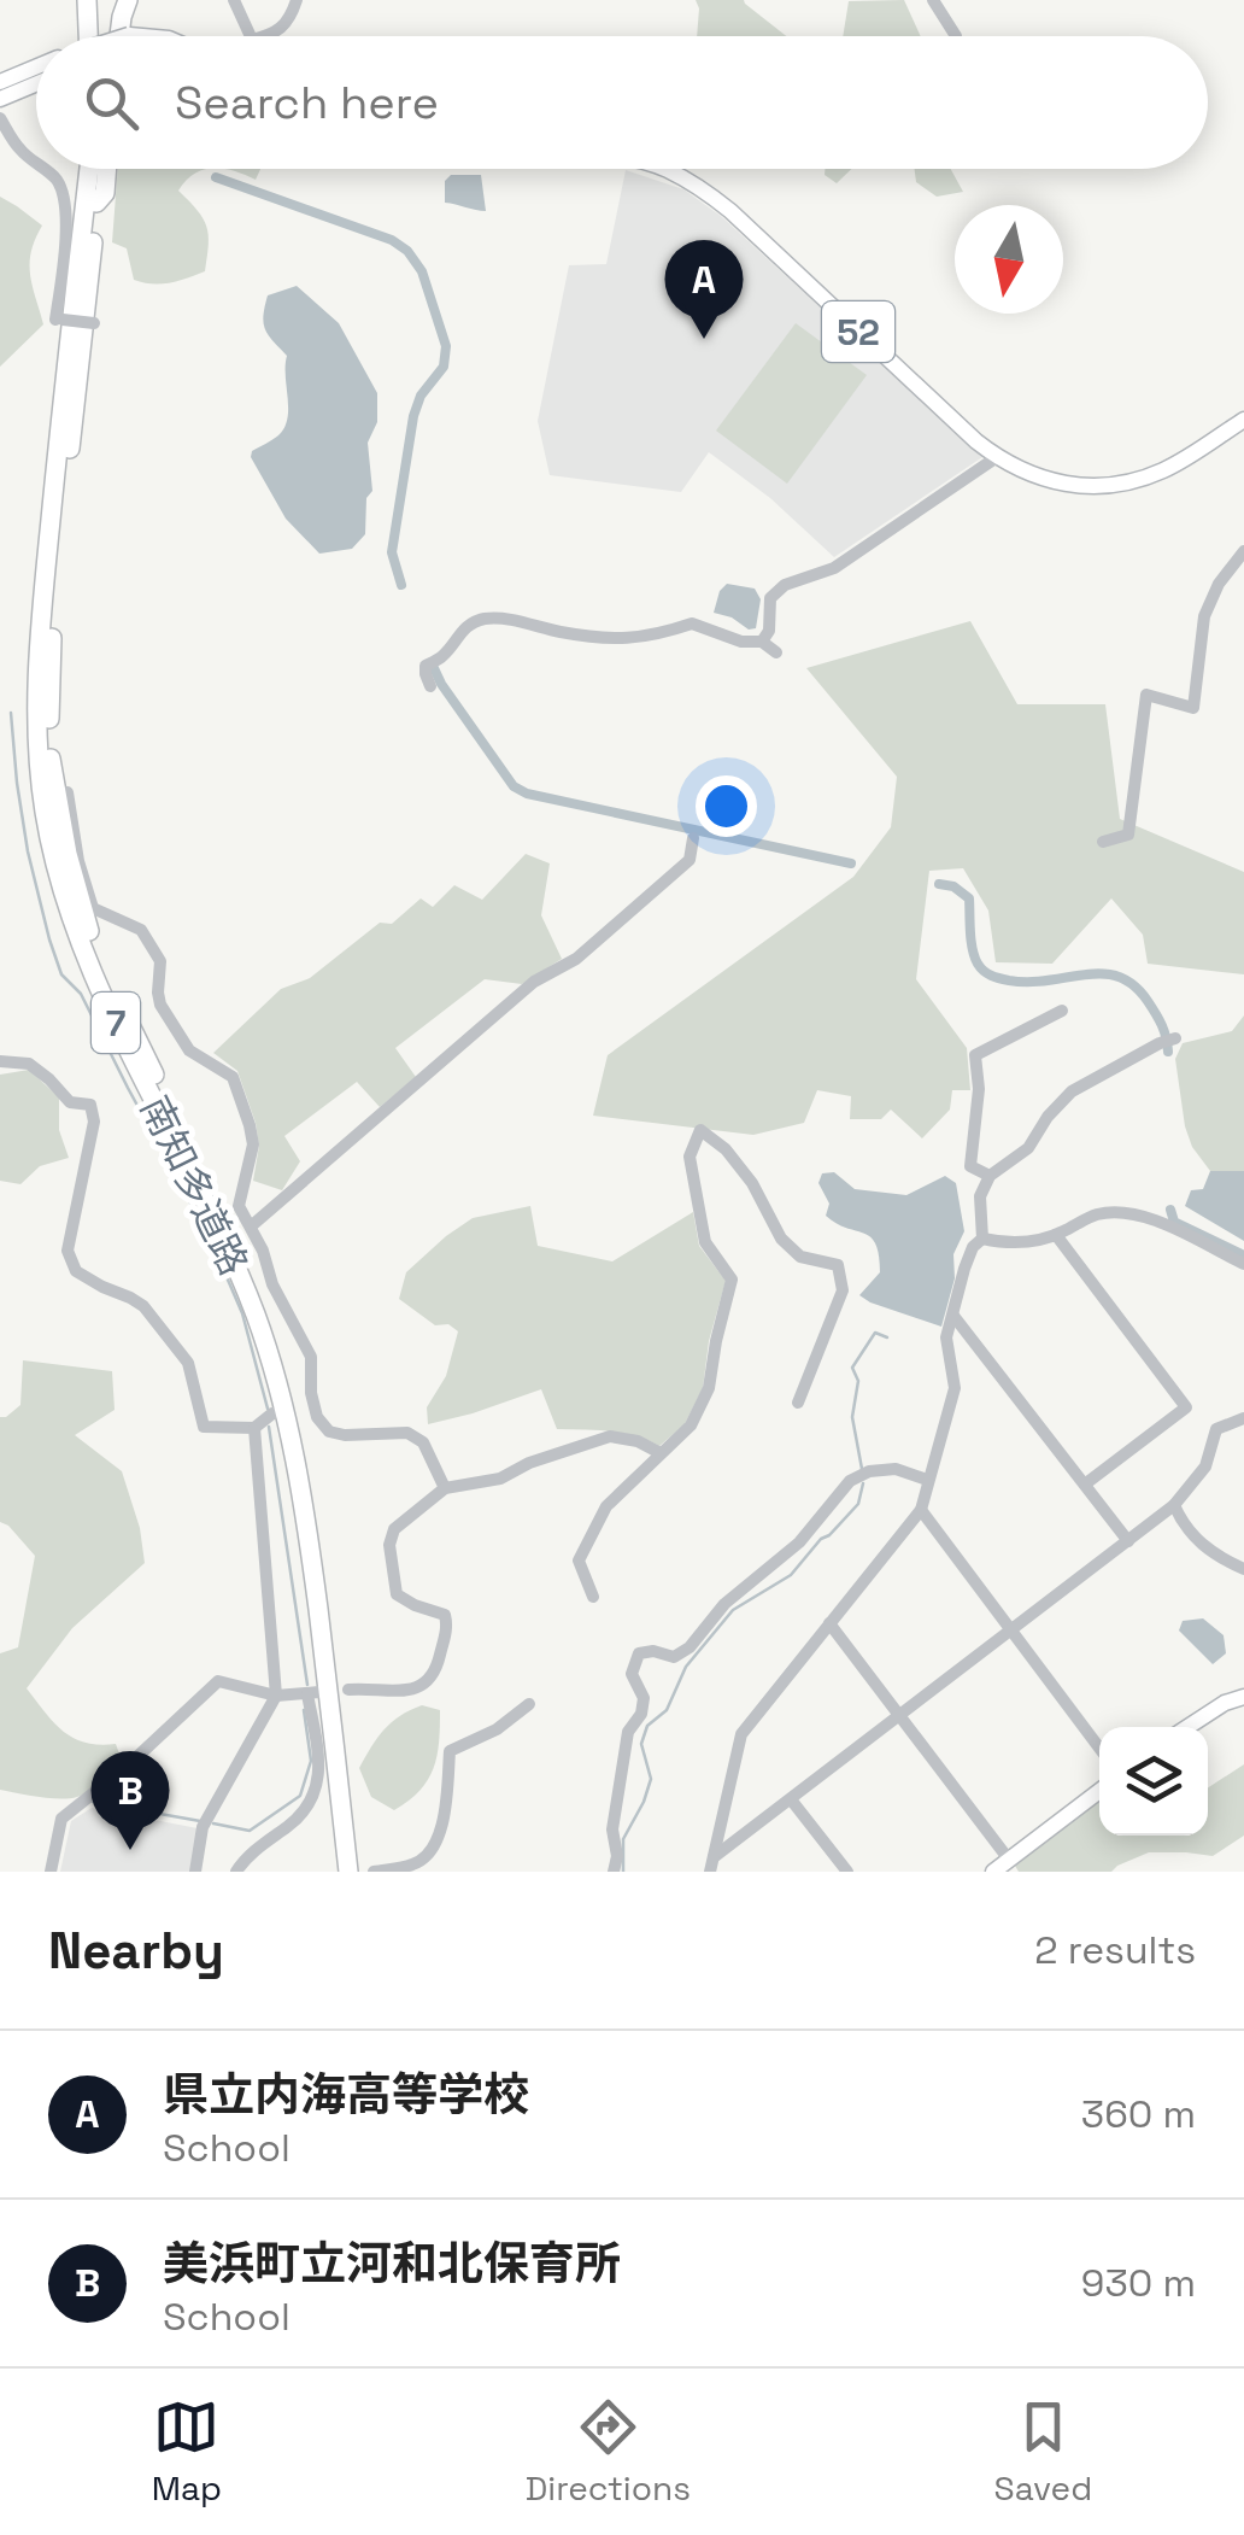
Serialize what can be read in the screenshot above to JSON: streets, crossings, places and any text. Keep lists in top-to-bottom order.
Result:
{
  "streets": {
    "highway": ["7", "南知多道路"],
    "main road": ["52"]
  },
  "north": "bottom",
  "page": {
    "search": "Search here",
    "pins": ["A", "B"],
    "heading": ["Nearby", "2 results"],
    "list": [
      {
        "mark": "A",
        "name": "県立内海高等学校",
        "note": "School",
        "value": "360 m"
      },
      {
        "mark": "B",
        "name": "美浜町立河和北保育所",
        "note": "School",
        "value": "930 m"
      }
    ],
    "nav": ["Map", "Directions", "Saved"]
  }
}
